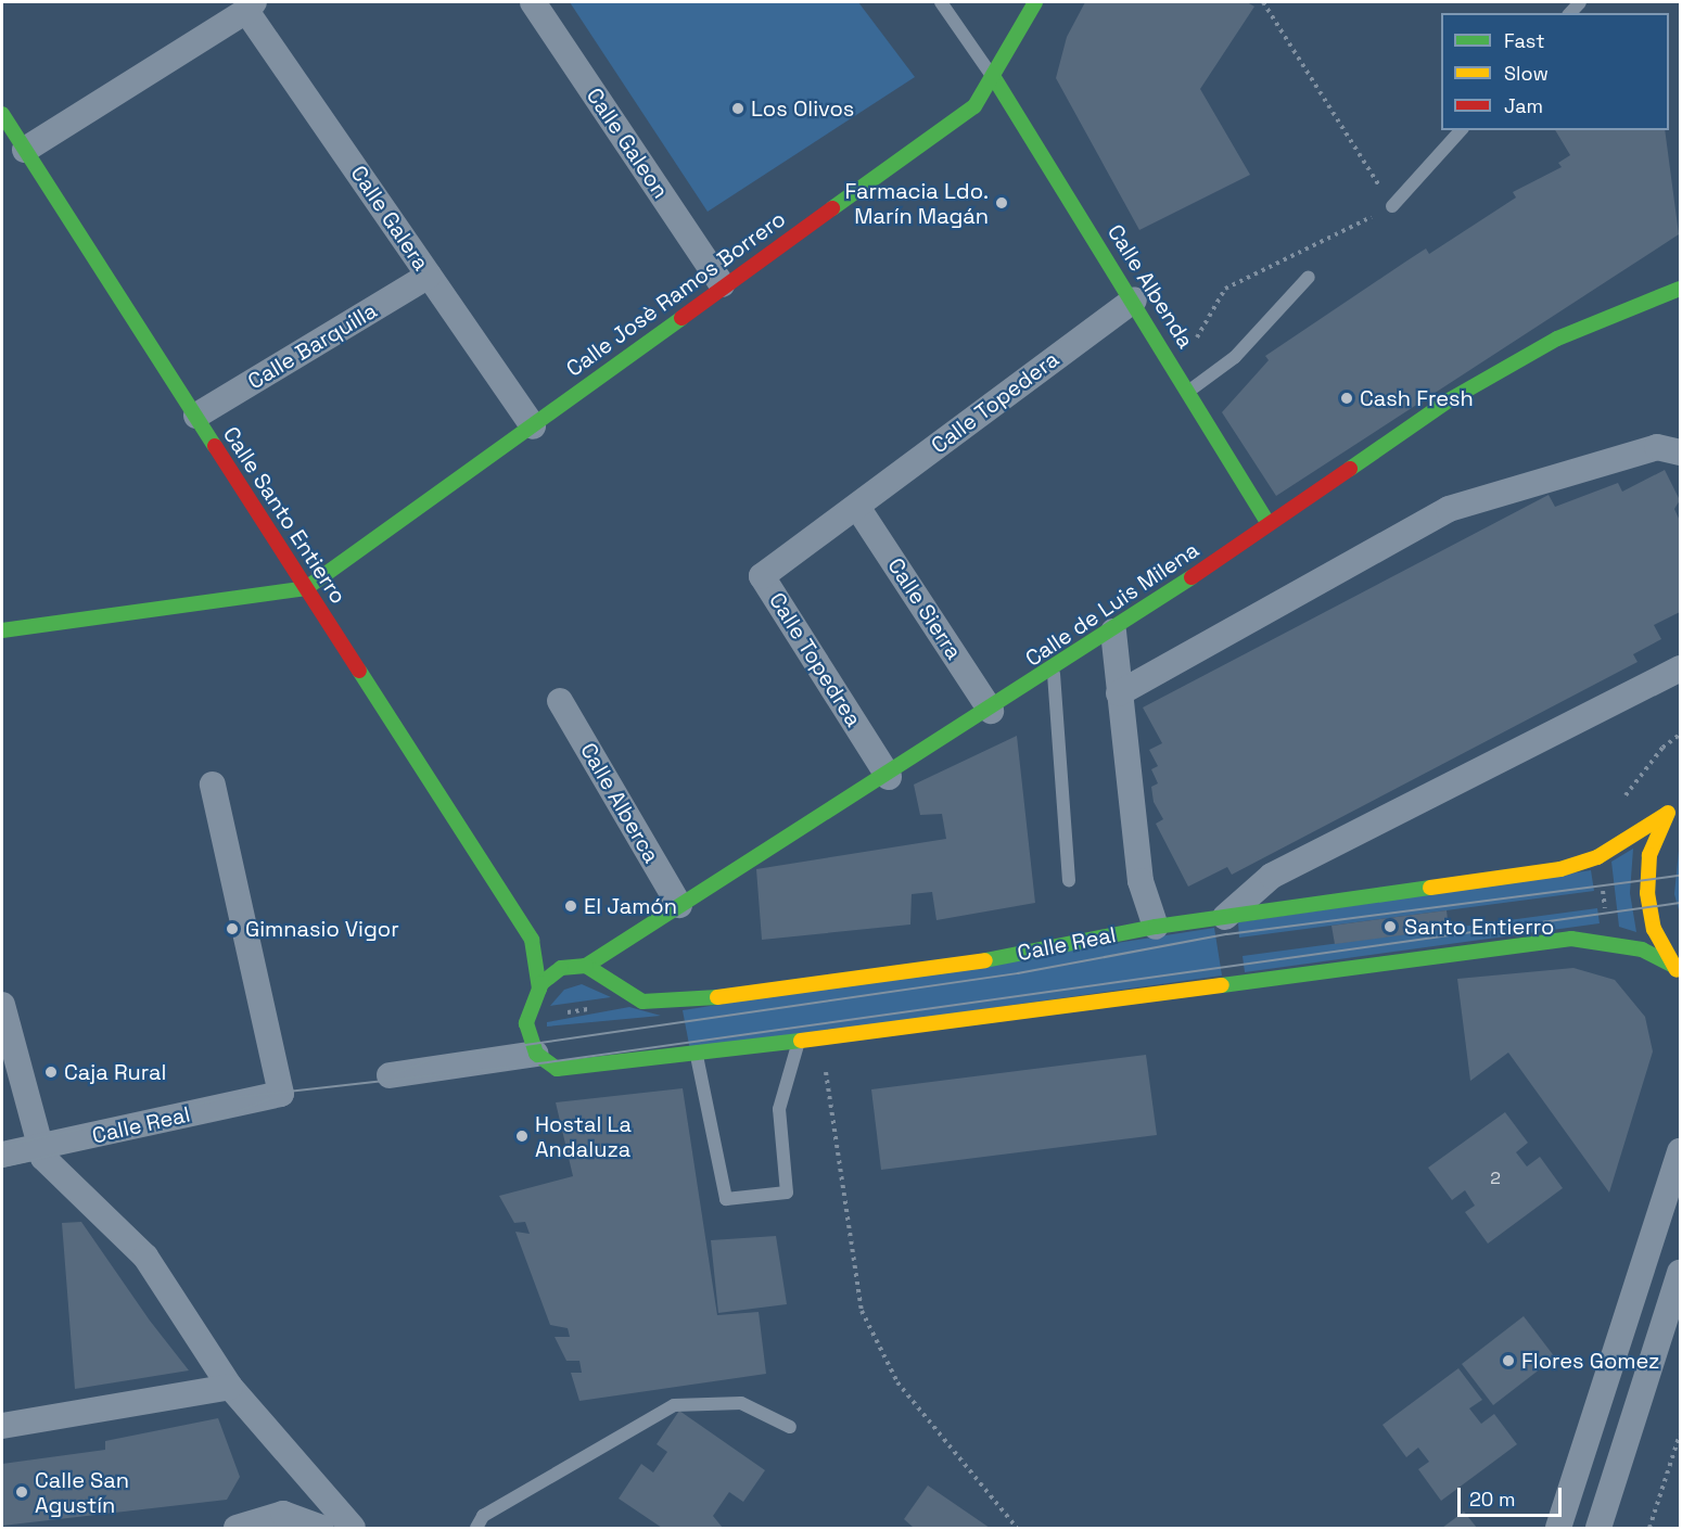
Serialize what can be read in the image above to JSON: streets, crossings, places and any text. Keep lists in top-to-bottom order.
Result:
{
  "streets": {
    "street": [
      "Calle Galeon",
      "Calle Galera",
      "Calle Albenda",
      "Calle Josè Ramos Borrero",
      "Calle Barquilla",
      "Calle Topedera",
      "Calle Santo Entierro",
      "Calle de Luis Milena",
      "Calle Sierra",
      "Calle Topedrea",
      "Calle Alberca",
      "Calle Real"
    ]
  },
  "crossings": [
    ["Calle Galeon", "Calle Josè Ramos Borrero"],
    ["Calle Galera", "Calle Josè Ramos Borrero"],
    ["Calle Galera", "Calle Barquilla"],
    ["Calle Galera", "Calle Santo Entierro"],
    ["Calle Albenda", "Calle Josè Ramos Borrero"],
    ["Calle Albenda", "Calle Topedera"],
    ["Calle Albenda", "Calle de Luis Milena"],
    ["Calle Josè Ramos Borrero", "Calle Santo Entierro"],
    ["Calle Barquilla", "Calle Santo Entierro"],
    ["Calle Topedera", "Calle Sierra"],
    ["Calle Topedera", "Calle Topedrea"],
    ["Calle Santo Entierro", "Calle Real"],
    ["Calle de Luis Milena", "Calle Sierra"],
    ["Calle de Luis Milena", "Calle Topedrea"],
    ["Calle de Luis Milena", "Calle Alberca"],
    ["Calle de Luis Milena", "Calle Real"],
    ["Calle Sierra", "Calle Topedrea"]
  ],
  "places": [
    "Los Olivos",
    "Farmacia Ldo. Marín Magán",
    "Cash Fresh",
    "El Jamón",
    "Santo Entierro",
    "Gimnasio Vigor",
    "Caja Rural",
    "Hostal La Andaluza",
    "Flores Gomez",
    "Calle San Agustín"
  ],
  "house_numbers": ["2"],
  "legend": ["Fast", "Slow", "Jam"],
  "scale_bar": "20 m"
}
